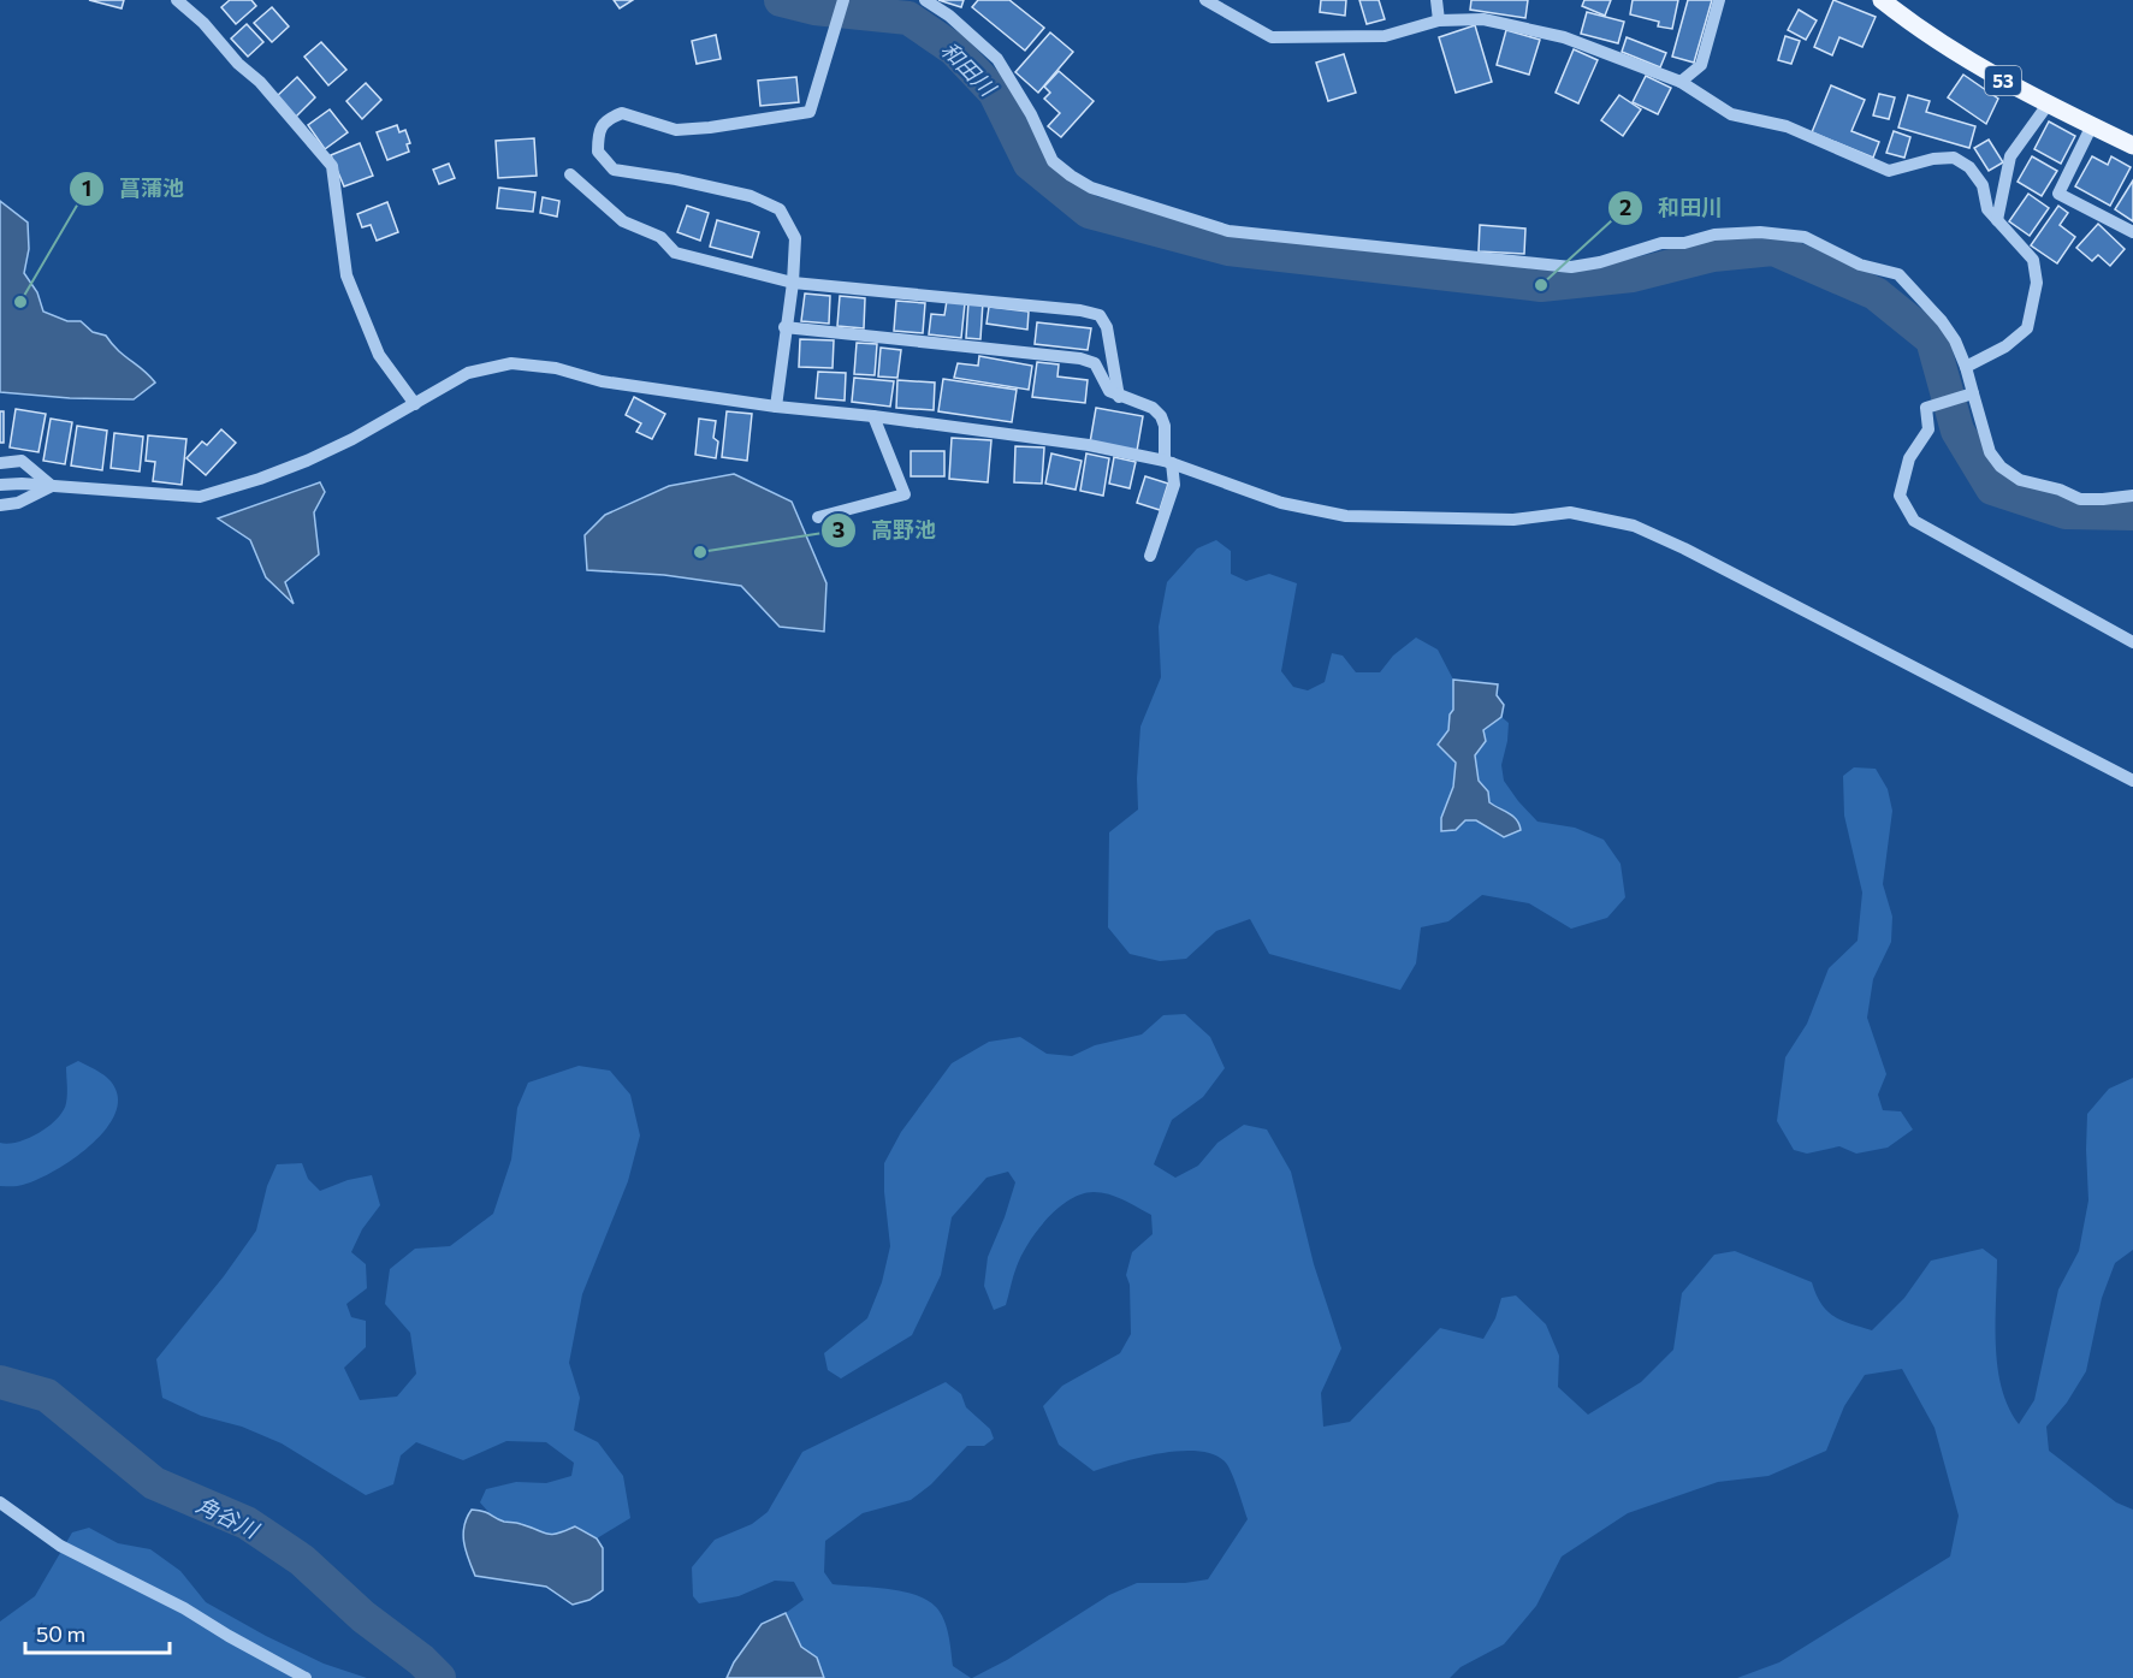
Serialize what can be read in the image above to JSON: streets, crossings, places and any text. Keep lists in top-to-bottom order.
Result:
{
  "streets": {
    "main road": ["53"]
  },
  "water": ["和田川", "角谷川"],
  "places": ["和田川", "菖蒲池", "高野池"],
  "scale_bar": "50 m"
}
